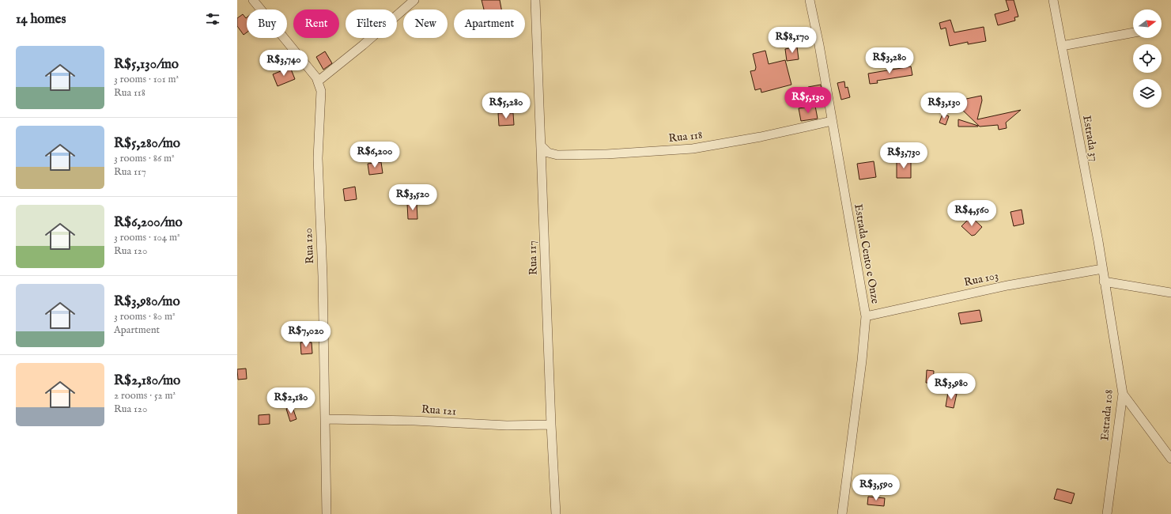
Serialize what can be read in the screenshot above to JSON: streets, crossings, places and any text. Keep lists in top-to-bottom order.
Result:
{
  "streets": {
    "street": [
      "Rua 118",
      "Estrada 37",
      "Rua 120",
      "Estrada Cento e Onze",
      "Rua 117",
      "Rua 103",
      "Rua 121",
      "Estrada 108"
    ]
  },
  "crossings": [
    ["Rua 118", "Estrada Cento e Onze"],
    ["Rua 118", "Rua 117"],
    ["Estrada 37", "Rua 103"],
    ["Estrada 37", "Estrada 108"],
    ["Rua 120", "Rua 121"],
    ["Estrada Cento e Onze", "Rua 103"],
    ["Rua 117", "Rua 121"]
  ],
  "north": "right",
  "page": {
    "heading": "14 homes",
    "chip": [
      "Buy",
      "Rent",
      "Filters",
      "New",
      "Apartment"
    ],
    "price": [
      "R$8,170",
      "R$3,280",
      "R$3,740",
      "R$5,130",
      "R$5,280",
      "R$3,130",
      "R$6,200",
      "R$3,730",
      "R$3,520",
      "R$4,560",
      "R$7,020",
      "R$3,980",
      "R$2,180",
      "R$3,590"
    ],
    "list": [
      {
        "name": "R$5,130/mo",
        "note": "3 rooms · 101 m² · Rua 118"
      },
      {
        "name": "R$5,280/mo",
        "note": "3 rooms · 86 m² · Rua 117"
      },
      {
        "name": "R$6,200/mo",
        "note": "3 rooms · 104 m² · Rua 120"
      },
      {
        "name": "R$3,980/mo",
        "note": "3 rooms · 80 m² · Apartment"
      },
      {
        "name": "R$2,180/mo",
        "note": "2 rooms · 52 m² · Rua 120"
      }
    ]
  }
}
